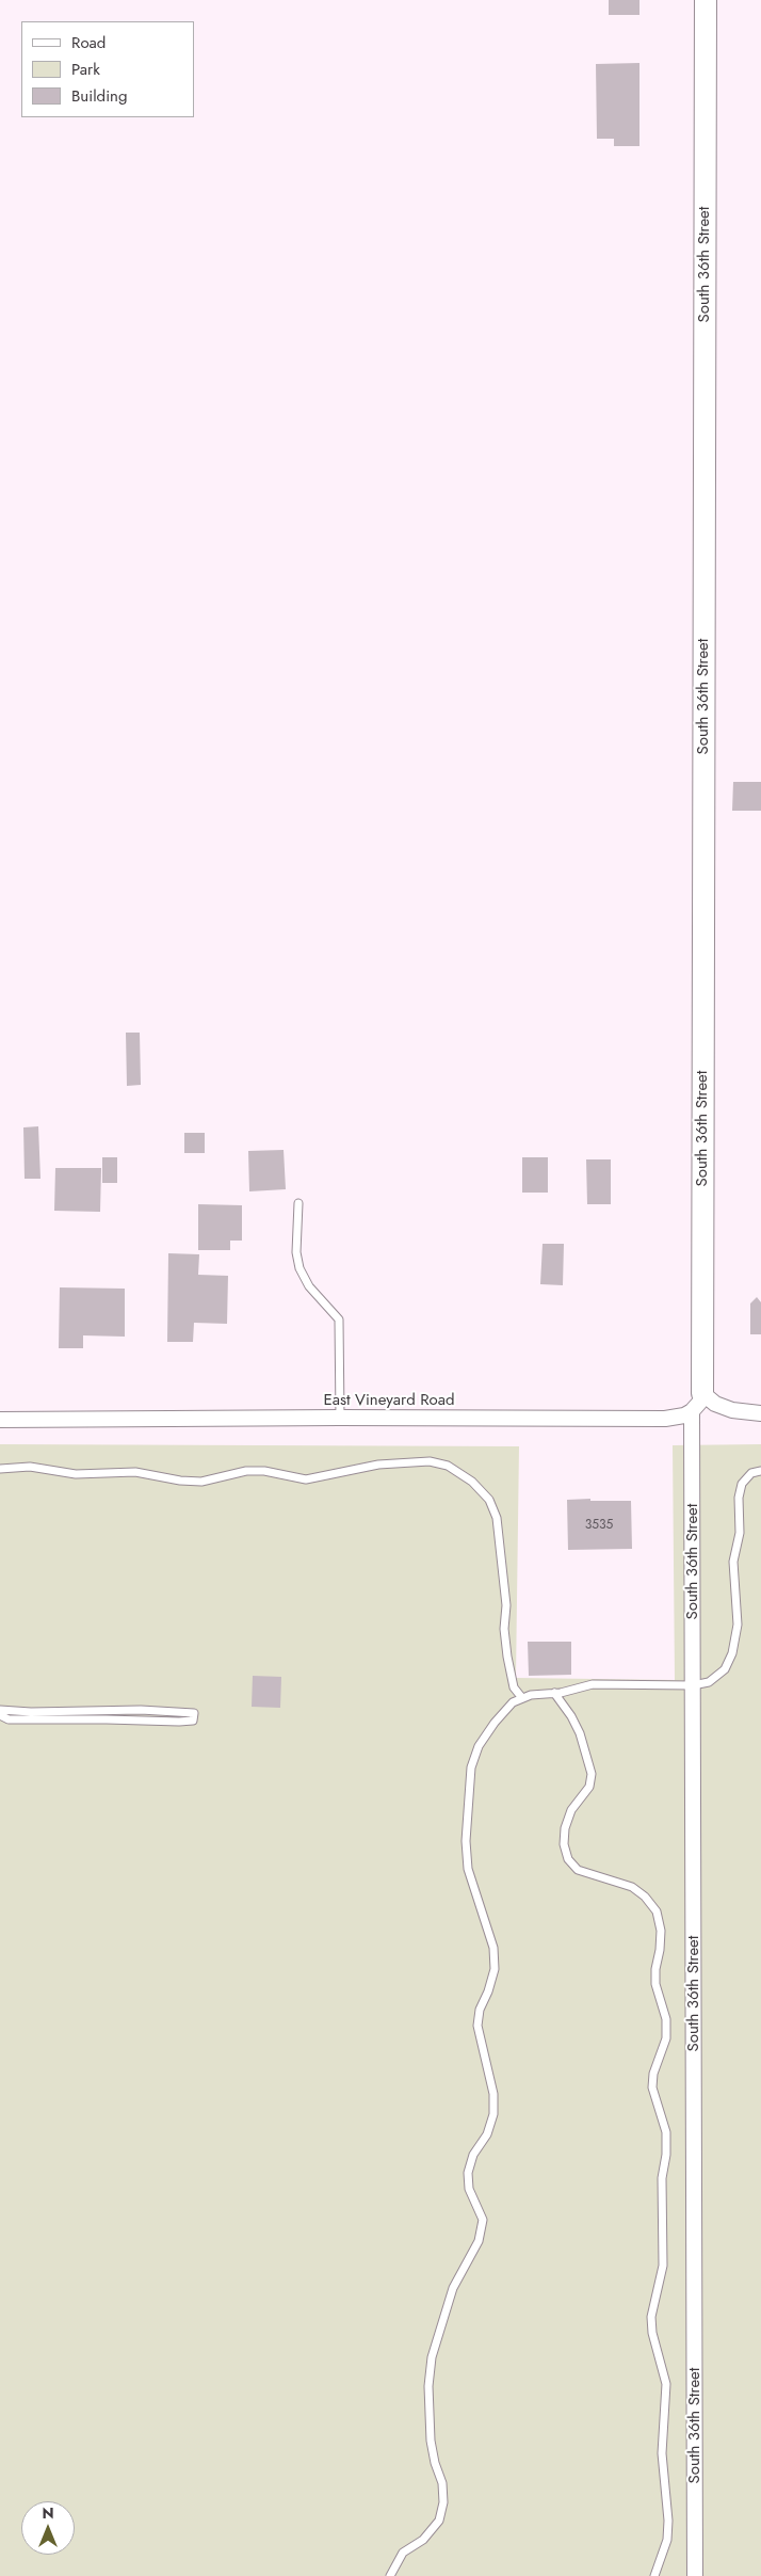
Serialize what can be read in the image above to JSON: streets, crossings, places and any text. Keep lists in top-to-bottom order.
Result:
{
  "streets": {
    "street": ["South 36th Street", "East Vineyard Road"]
  },
  "crossings": [
    ["South 36th Street", "East Vineyard Road"]
  ],
  "house_numbers": ["3535"],
  "legend": ["Road", "Park", "Building"],
  "north": "top"
}
